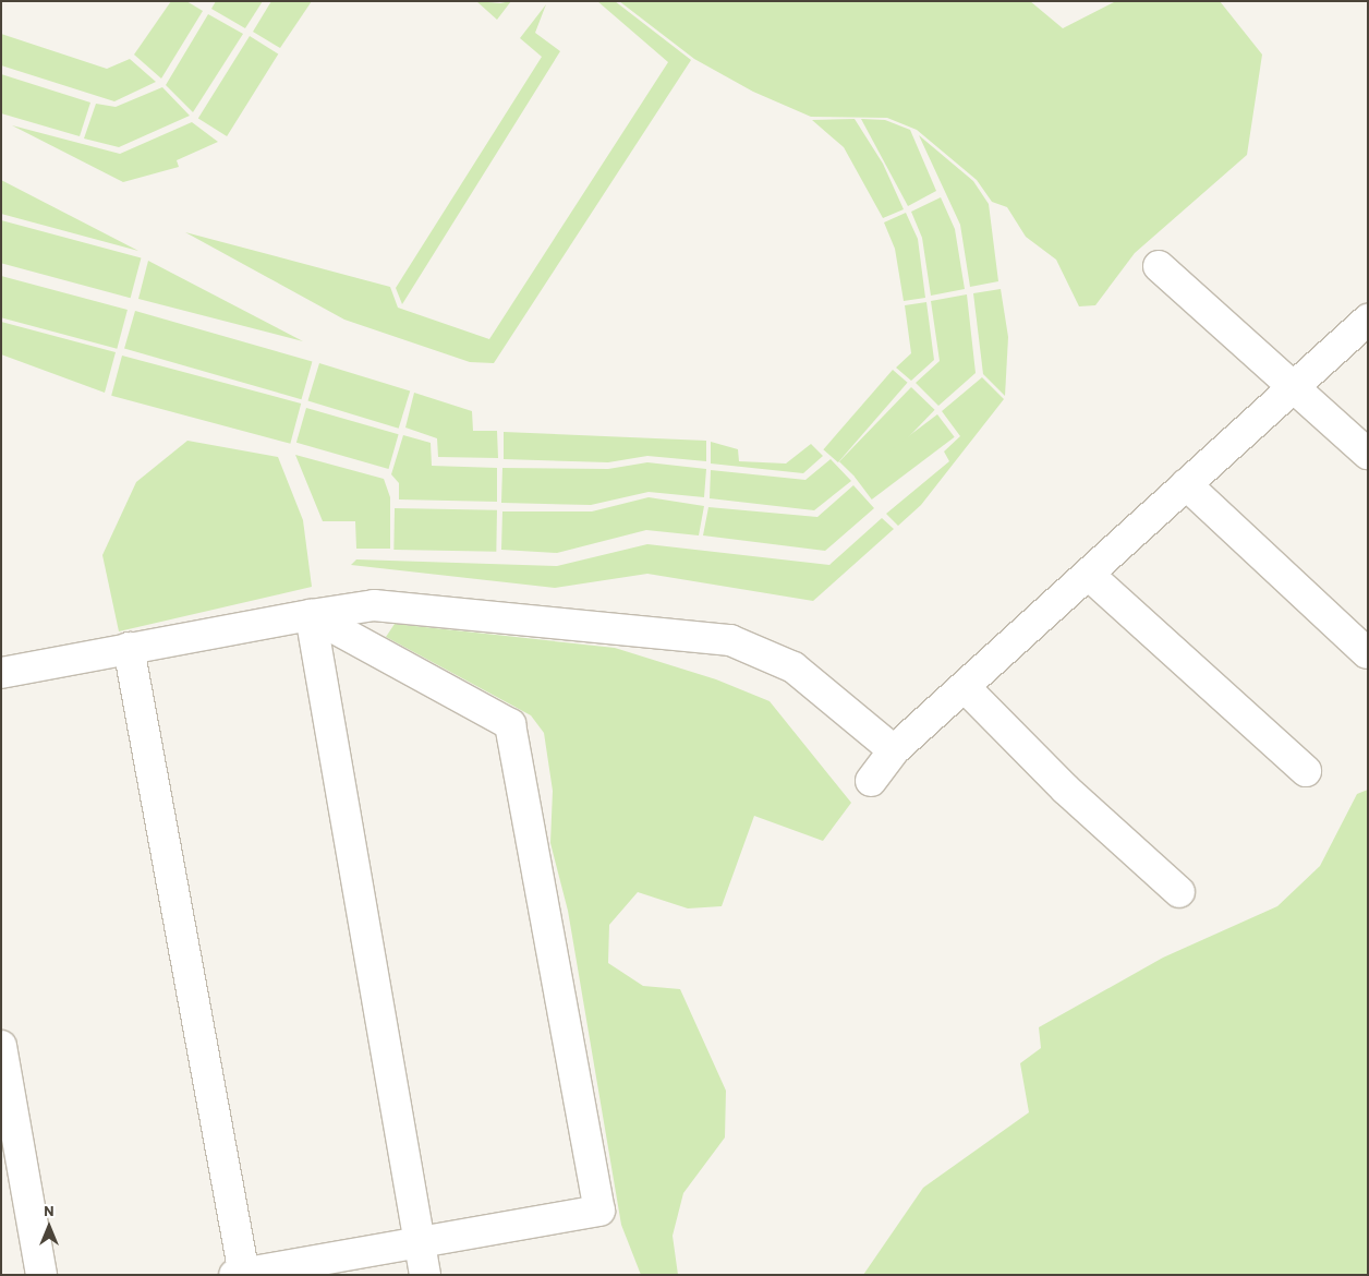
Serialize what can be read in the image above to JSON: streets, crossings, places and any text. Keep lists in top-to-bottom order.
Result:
{
  "north": "top"
}
